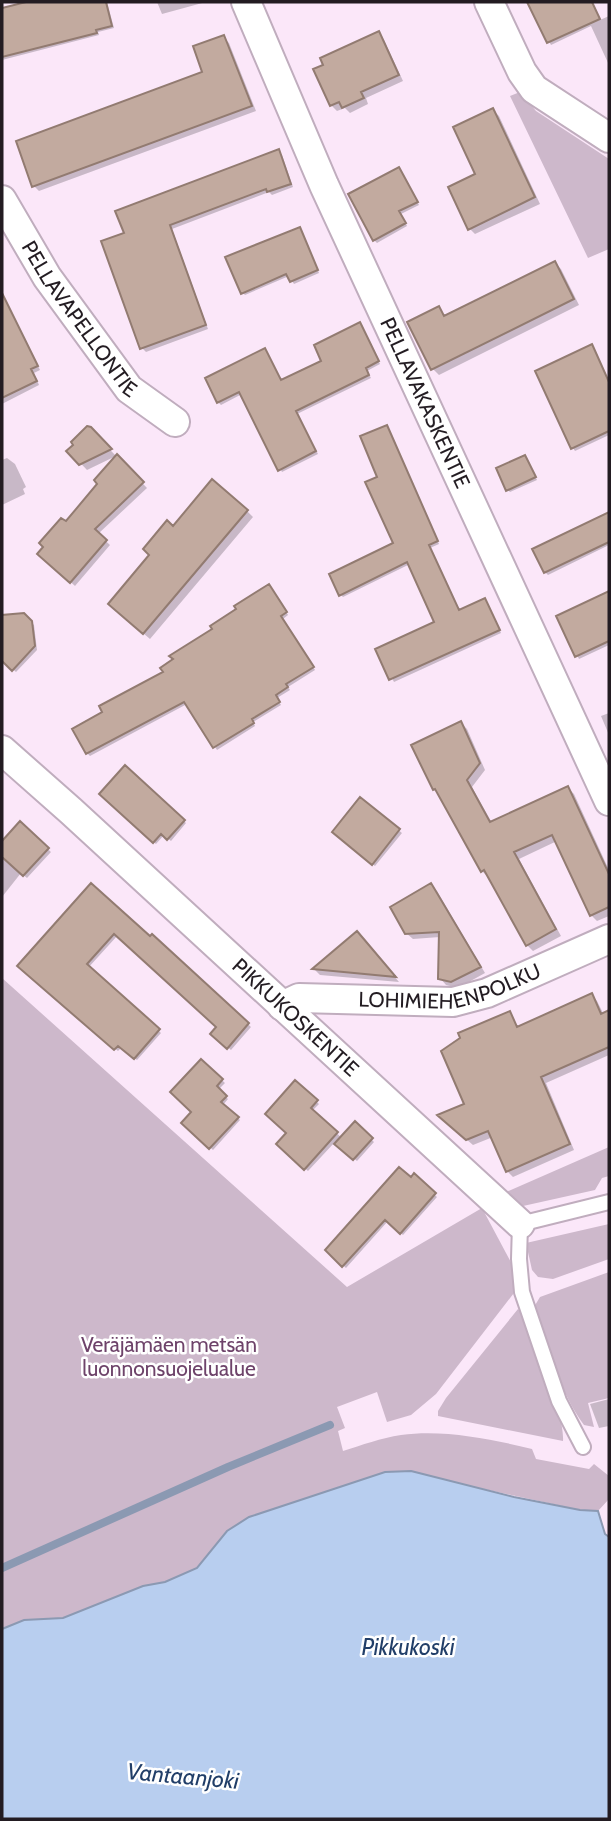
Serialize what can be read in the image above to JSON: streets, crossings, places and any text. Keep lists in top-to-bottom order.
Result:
{
  "streets": {
    "street": [
      "PELLAVAPELLONTIE",
      "PELLAVAKASKENTIE",
      "LOHIMIEHENPOLKU",
      "PIKKUKOSKENTIE"
    ]
  },
  "crossings": [
    ["LOHIMIEHENPOLKU", "PIKKUKOSKENTIE"]
  ],
  "water": ["Pikkukoski", "Vantaanjoki"],
  "parks": ["Veräjämäen metsän luonnonsuojelualue"]
}
